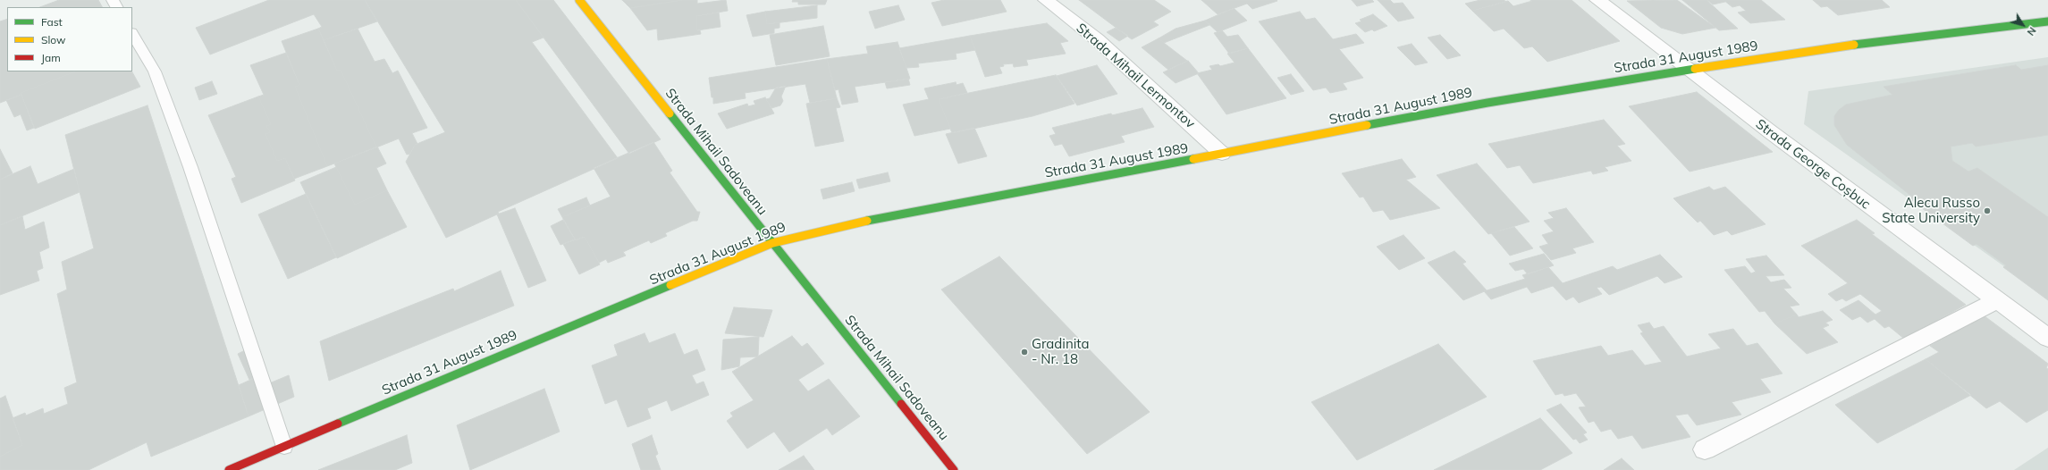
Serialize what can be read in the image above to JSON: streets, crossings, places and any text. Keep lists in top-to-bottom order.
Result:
{
  "streets": {
    "main road": ["Strada 31 August 1989", "Strada Mihail Sadoveanu"],
    "street": ["Strada Mihail Lermontov", "Strada George Coșbuc"]
  },
  "crossings": [
    ["Strada 31 August 1989", "Strada Mihail Lermontov"],
    ["Strada 31 August 1989", "Strada Mihail Sadoveanu"],
    ["Strada 31 August 1989", "Strada George Coșbuc"]
  ],
  "places": ["Alecu Russo State University", "Gradinita - Nr. 18"],
  "legend": ["Fast", "Slow", "Jam"],
  "north": "bottom right"
}
